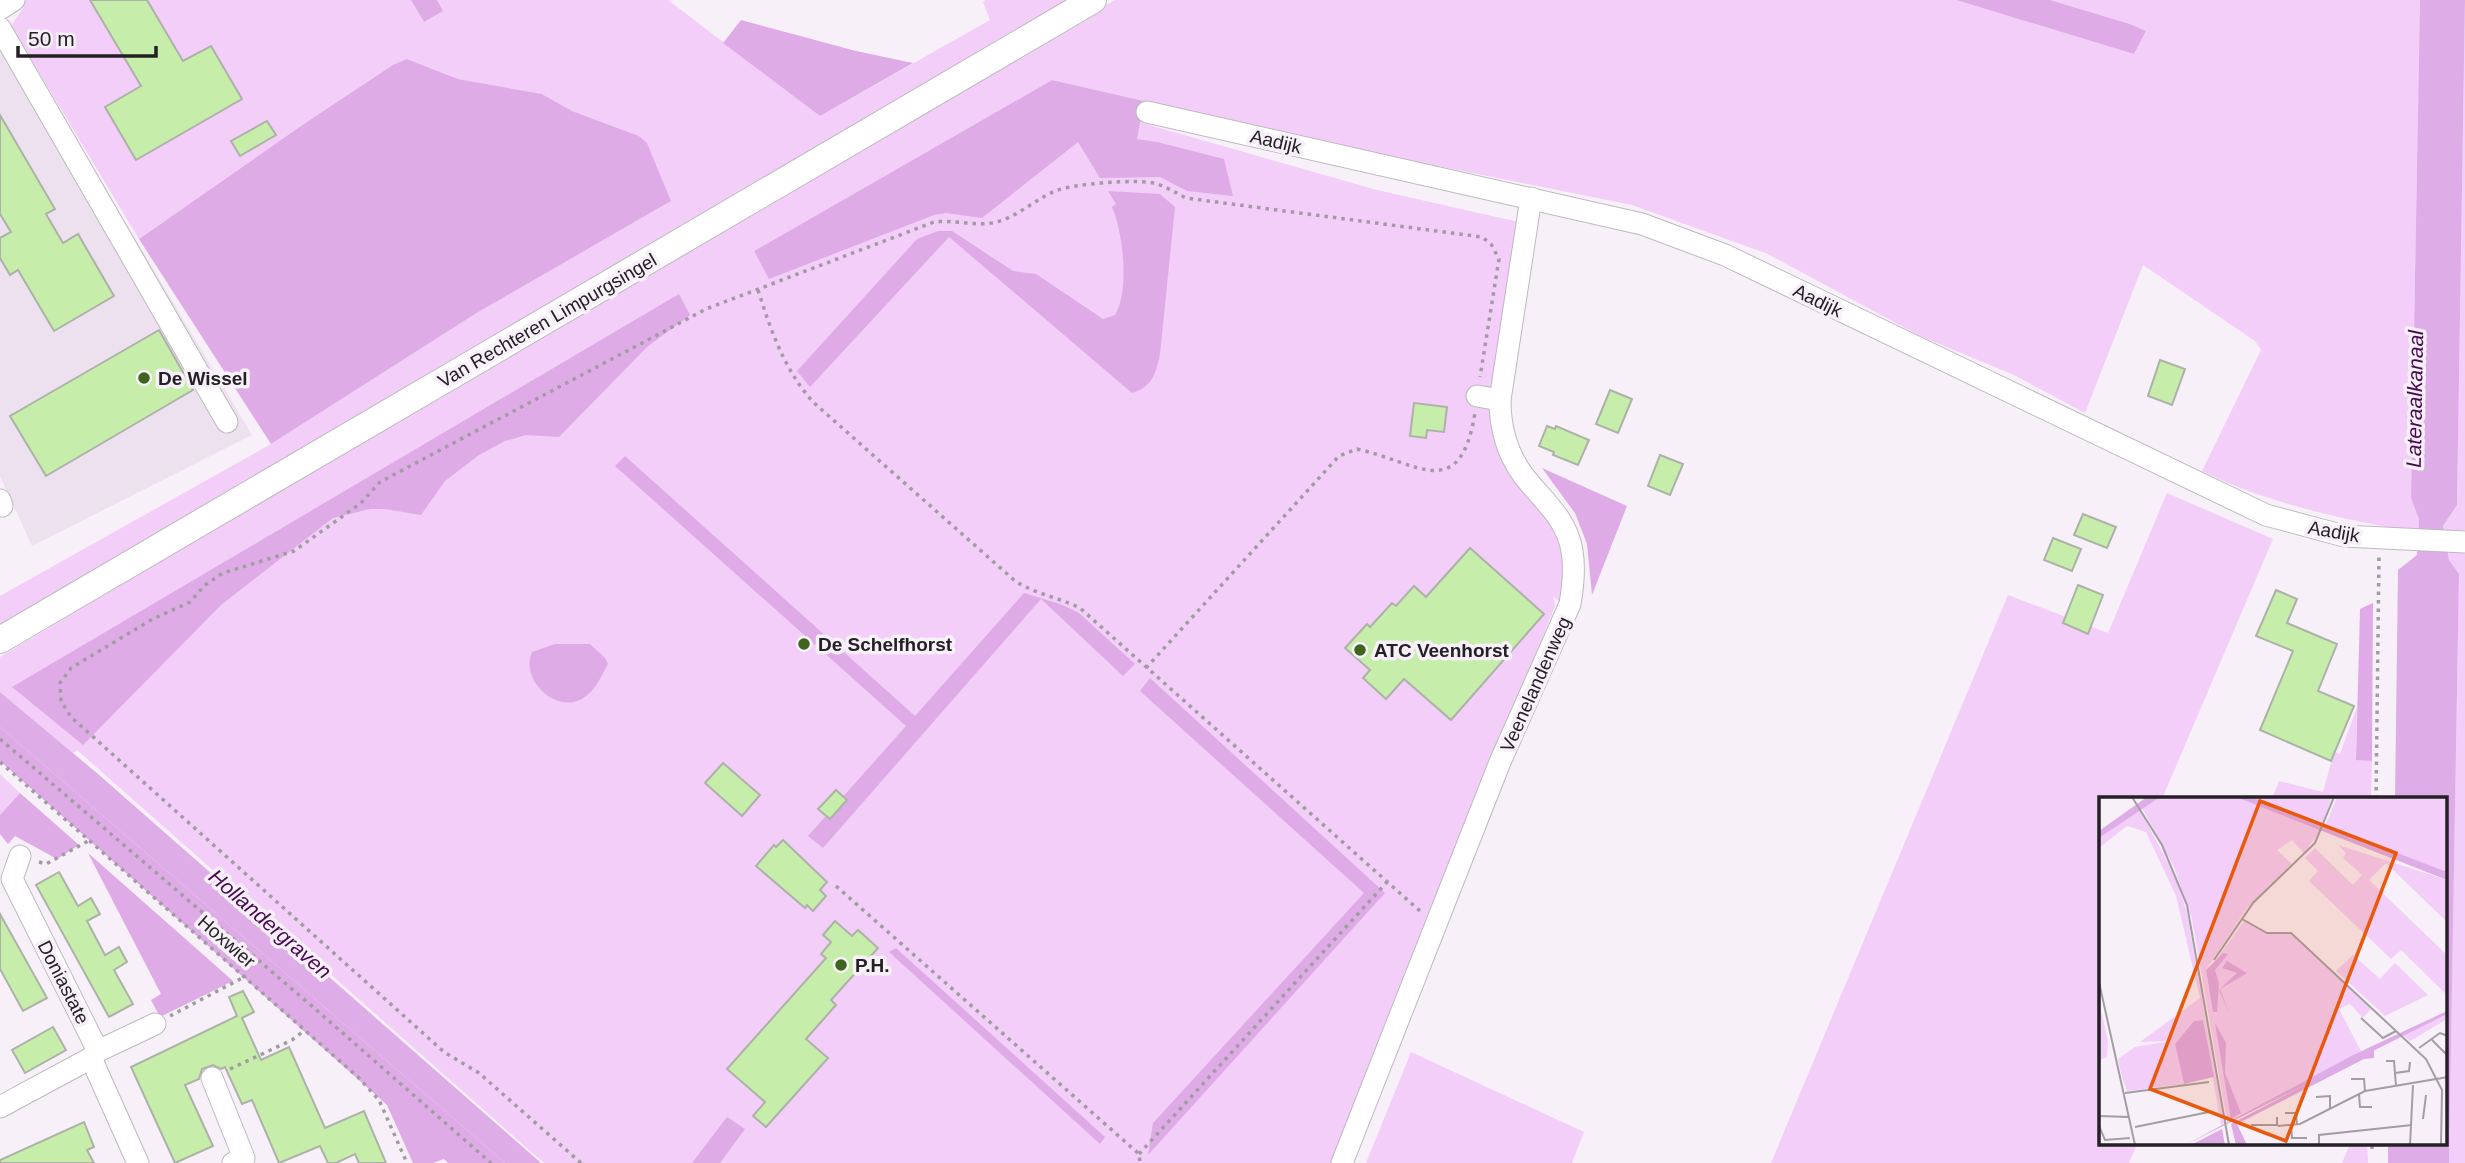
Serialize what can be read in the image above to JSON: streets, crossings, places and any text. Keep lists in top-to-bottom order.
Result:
{
  "streets": {
    "main road": ["Van Rechteren Limpurgsingel"],
    "street": ["Aadijk", "Veenelandenweg", "Doniastate"],
    "path": ["Hoxwier"]
  },
  "crossings": [
    ["Aadijk", "Veenelandenweg"]
  ],
  "water": ["Lateraalkanaal", "Hollandergraven"],
  "places": [
    "De Wissel",
    "De Schelfhorst",
    "ATC Veenhorst",
    "P.H."
  ],
  "scale_bar": "50 m"
}
